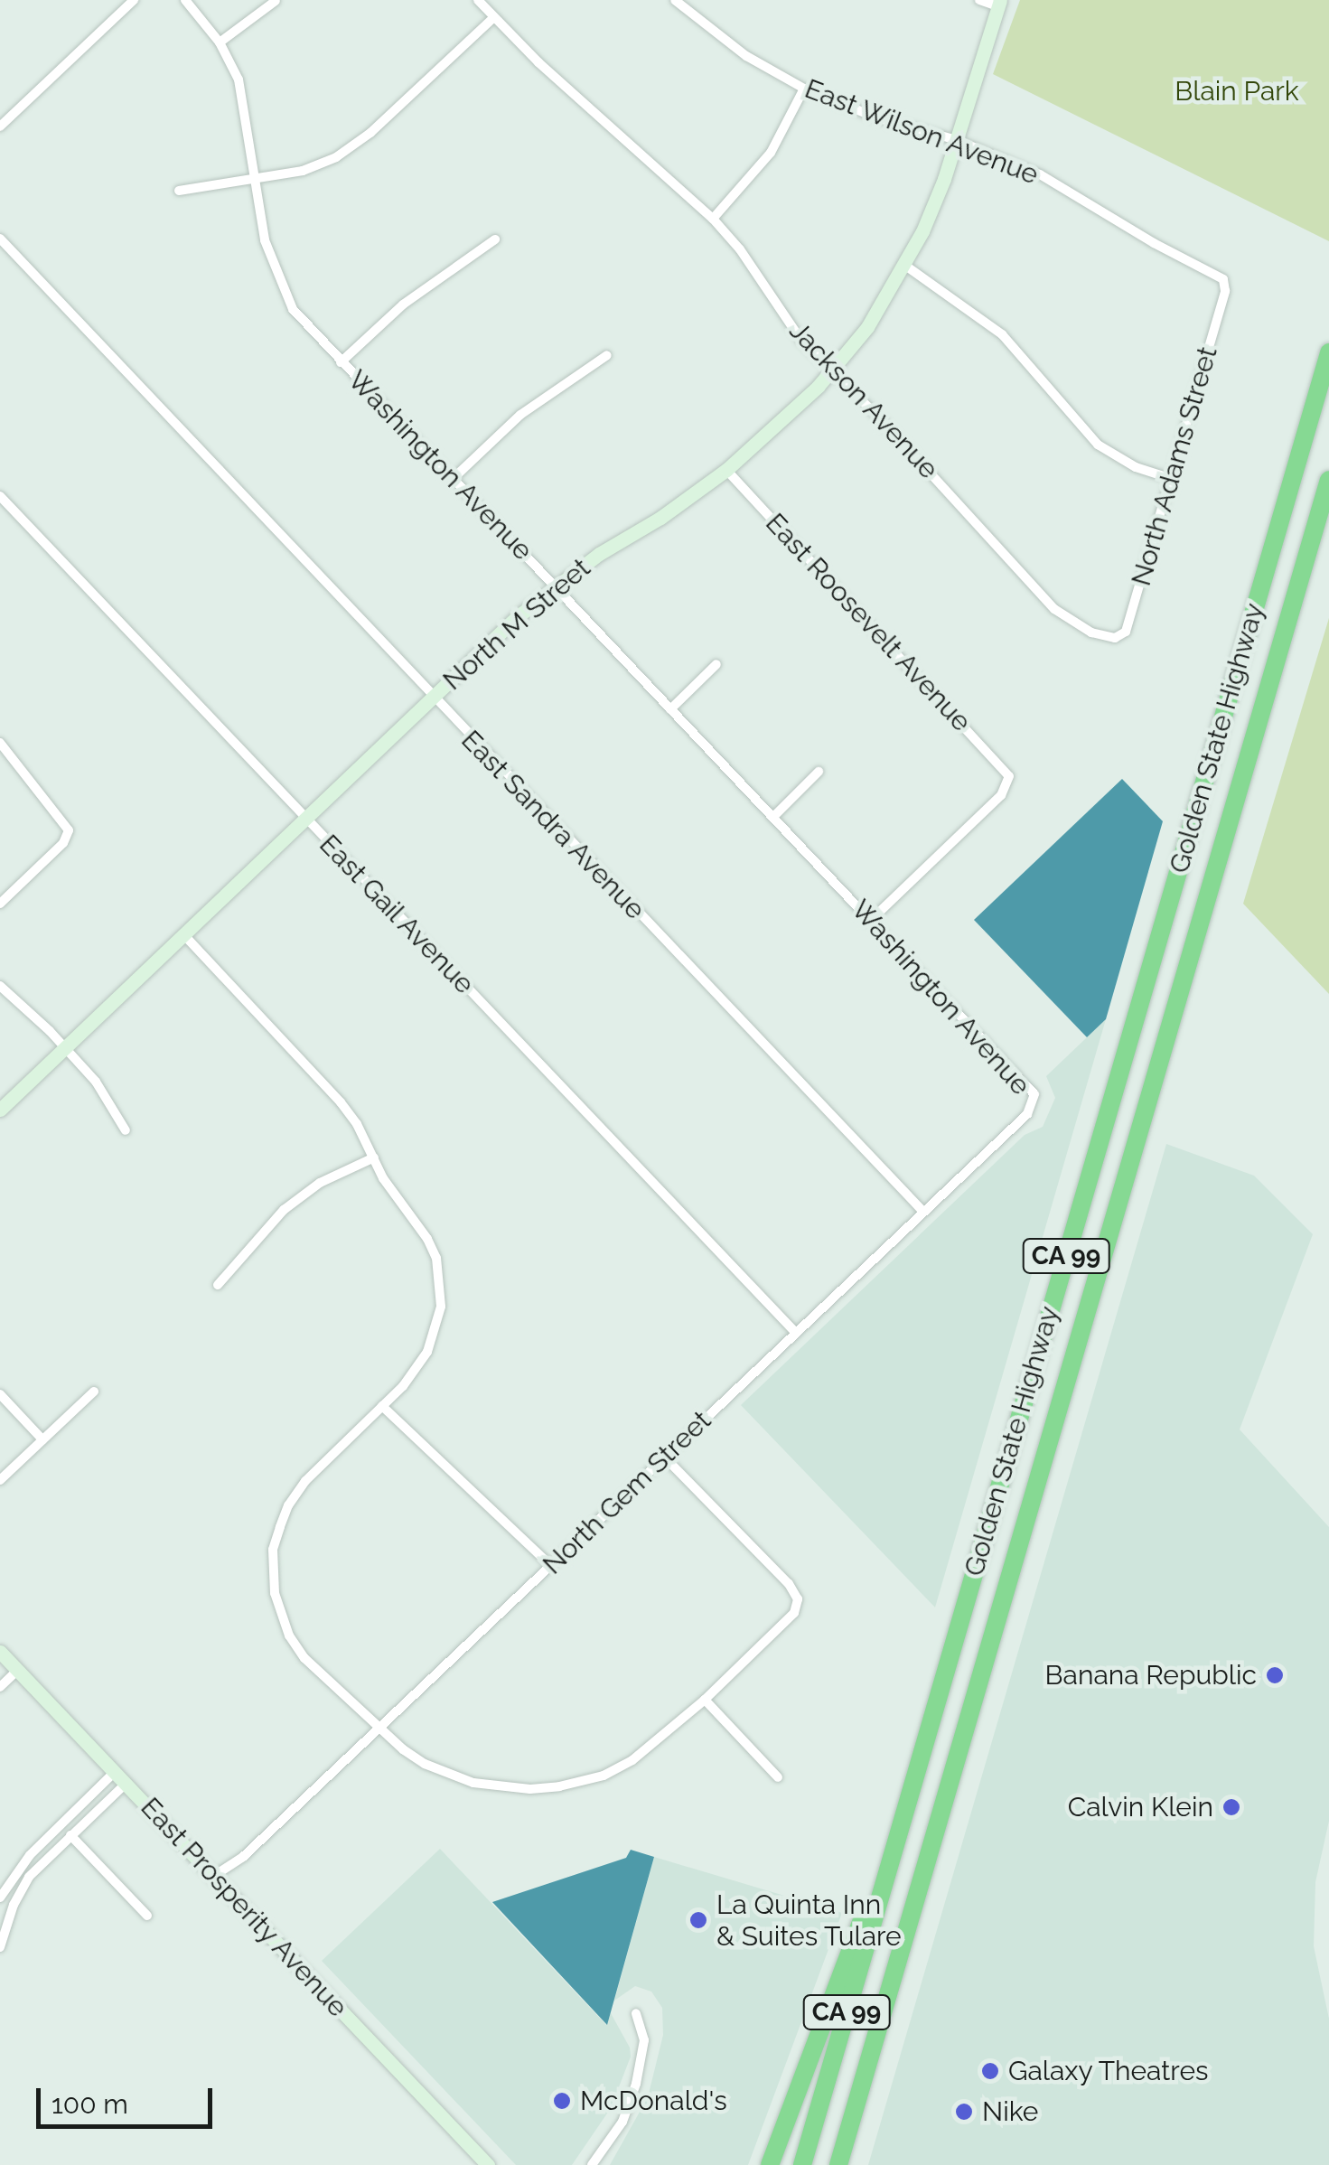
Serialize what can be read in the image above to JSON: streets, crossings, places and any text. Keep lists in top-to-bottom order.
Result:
{
  "streets": {
    "highway": ["Golden State Highway", "CA 99"],
    "street": [
      "East Wilson Avenue",
      "Jackson Avenue",
      "Washington Avenue",
      "North Adams Street",
      "East Roosevelt Avenue",
      "North M Street",
      "East Sandra Avenue",
      "East Gail Avenue",
      "North Gem Street",
      "East Prosperity Avenue"
    ]
  },
  "crossings": [
    ["East Wilson Avenue", "North Adams Street"],
    ["East Wilson Avenue", "North M Street"],
    ["Jackson Avenue", "North Adams Street"],
    ["Jackson Avenue", "North M Street"],
    ["Washington Avenue", "East Roosevelt Avenue"],
    ["Washington Avenue", "North M Street"],
    ["Washington Avenue", "North Gem Street"],
    ["East Roosevelt Avenue", "North M Street"],
    ["North M Street", "East Sandra Avenue"],
    ["North M Street", "East Gail Avenue"],
    ["East Sandra Avenue", "North Gem Street"],
    ["East Gail Avenue", "North Gem Street"],
    ["North Gem Street", "East Prosperity Avenue"]
  ],
  "parks": ["Blain Park"],
  "places": [
    "Banana Republic",
    "Calvin Klein",
    "La Quinta Inn & Suites Tulare",
    "Galaxy Theatres",
    "McDonald's",
    "Nike"
  ],
  "scale_bar": "100 m"
}
